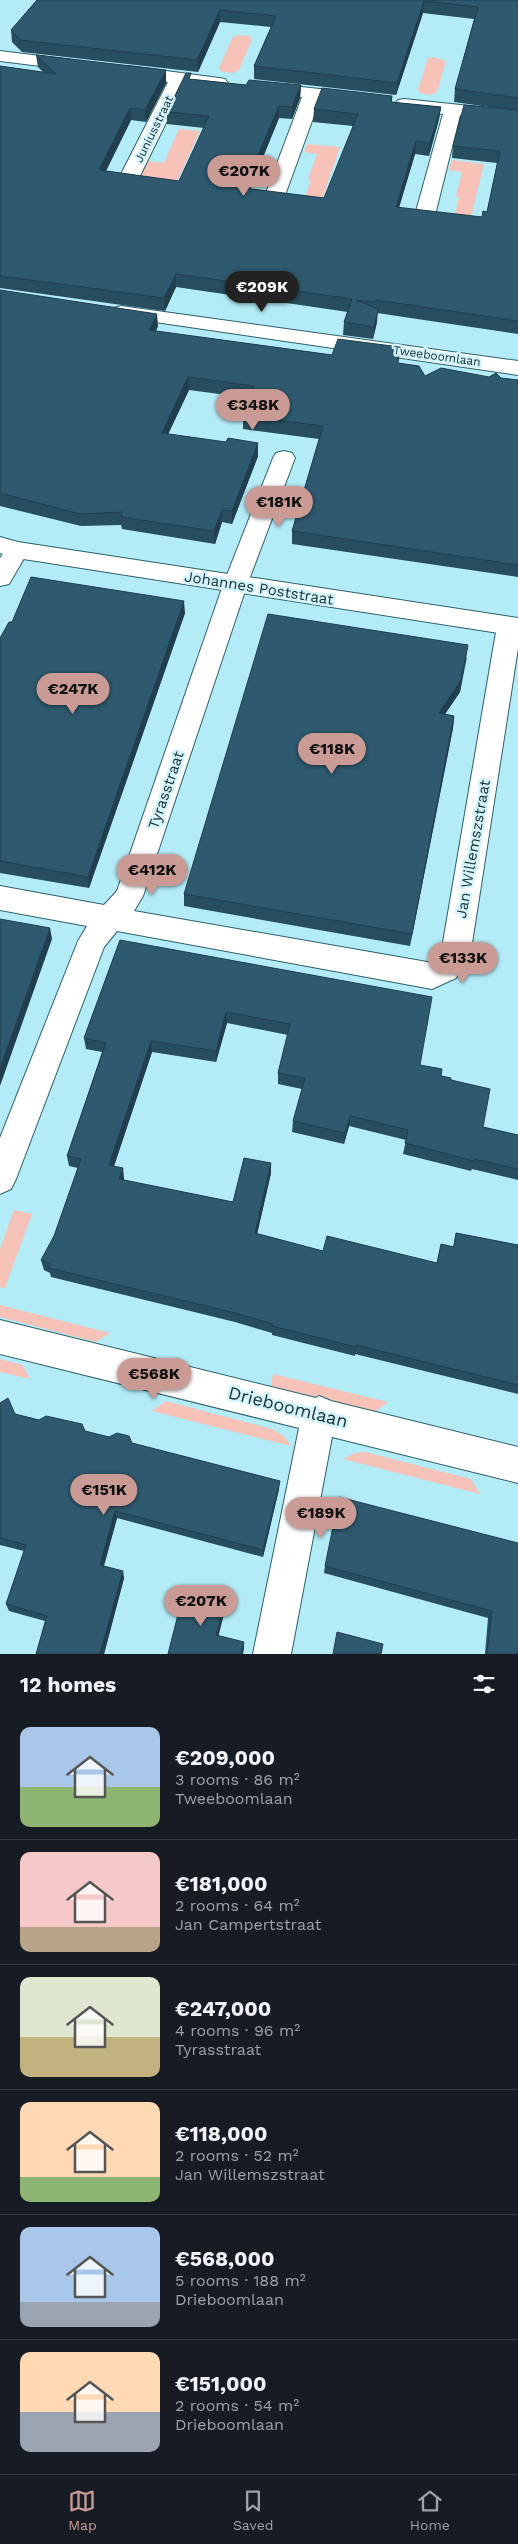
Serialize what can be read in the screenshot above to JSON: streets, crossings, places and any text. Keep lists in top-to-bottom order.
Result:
{
  "streets": {
    "street": [
      "Juniusstraat",
      "Tweeboomlaan",
      "Johannes Poststraat",
      "Tyrasstraat",
      "Jan Willemszstraat",
      "Drieboomlaan"
    ]
  },
  "crossings": [
    ["Johannes Poststraat", "Tyrasstraat"],
    ["Johannes Poststraat", "Jan Willemszstraat"],
    ["Tyrasstraat", "Jan Willemszstraat"]
  ],
  "page": {
    "price": [
      "€207K",
      "€209K",
      "€348K",
      "€181K",
      "€247K",
      "€118K",
      "€412K",
      "€133K",
      "€568K",
      "€151K",
      "€189K",
      "€207K"
    ],
    "heading": "12 homes",
    "list": [
      {
        "name": "€209,000",
        "note": "3 rooms · 86 m² · Tweeboomlaan"
      },
      {
        "name": "€181,000",
        "note": "2 rooms · 64 m² · Jan Campertstraat"
      },
      {
        "name": "€247,000",
        "note": "4 rooms · 96 m² · Tyrasstraat"
      },
      {
        "name": "€118,000",
        "note": "2 rooms · 52 m² · Jan Willemszstraat"
      },
      {
        "name": "€568,000",
        "note": "5 rooms · 188 m² · Drieboomlaan"
      },
      {
        "name": "€151,000",
        "note": "2 rooms · 54 m² · Drieboomlaan"
      }
    ],
    "tabs": ["Map", "Saved", "Home"]
  }
}
